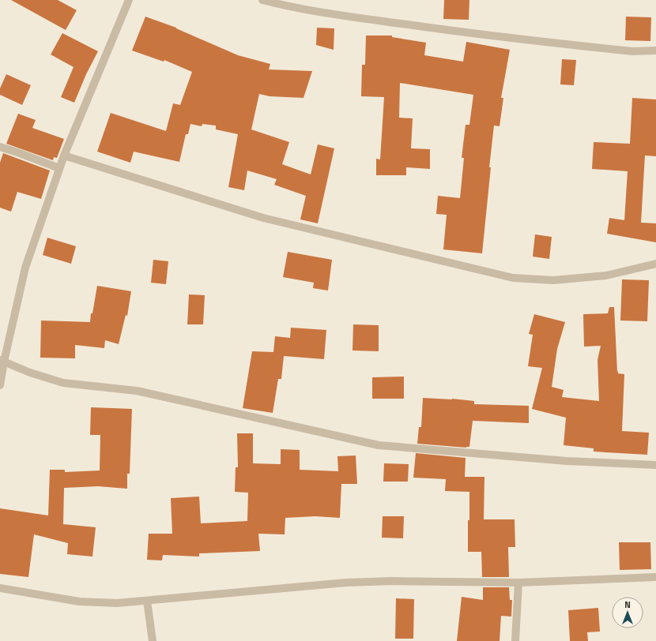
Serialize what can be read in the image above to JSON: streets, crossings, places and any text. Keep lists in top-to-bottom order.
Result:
{
  "north": "top"
}
